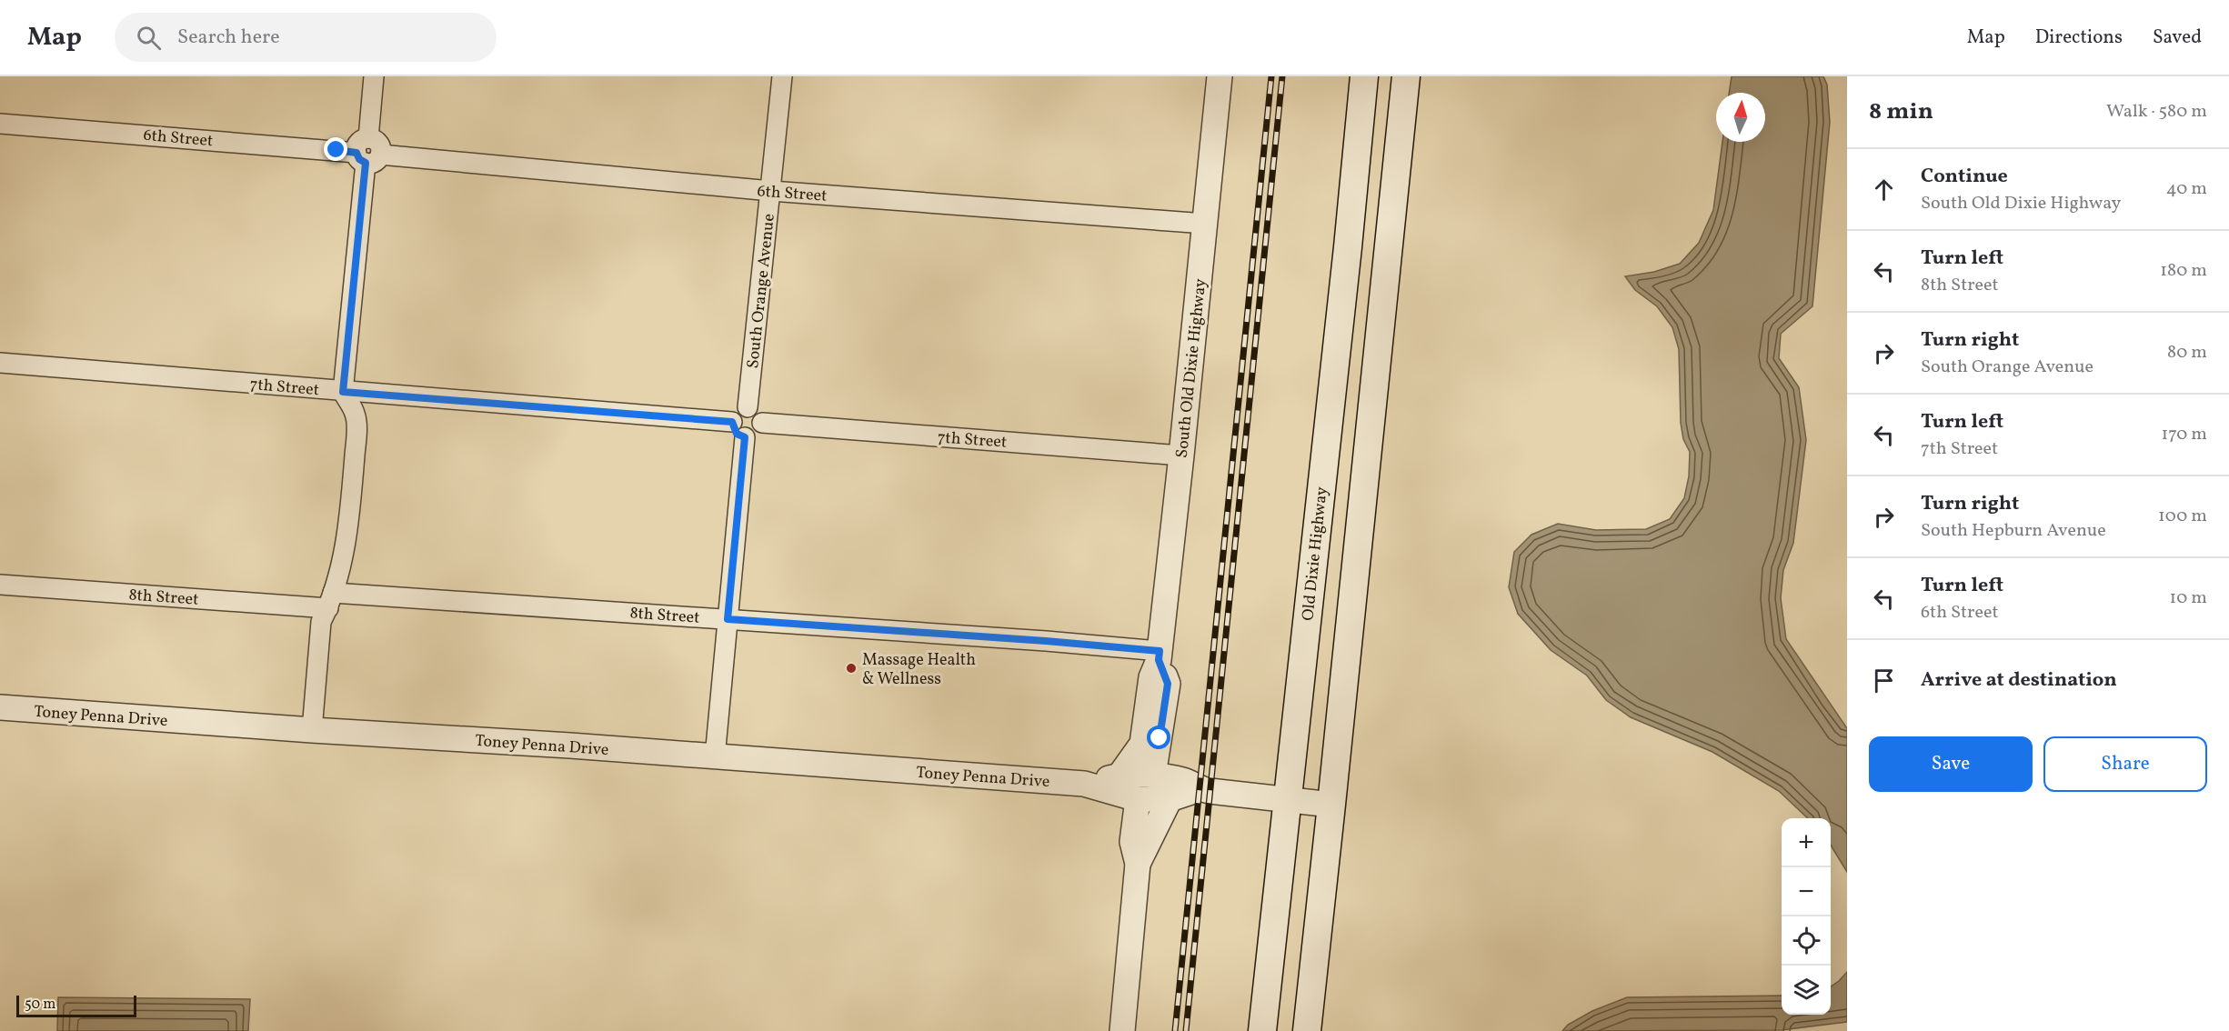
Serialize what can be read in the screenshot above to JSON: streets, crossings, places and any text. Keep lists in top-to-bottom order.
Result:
{
  "streets": {
    "main road": ["Old Dixie Highway"],
    "street": [
      "6th Street",
      "South Orange Avenue",
      "South Old Dixie Highway",
      "7th Street",
      "8th Street",
      "Toney Penna Drive"
    ]
  },
  "crossings": [
    ["6th Street", "South Orange Avenue"],
    ["6th Street", "South Old Dixie Highway"],
    ["South Orange Avenue", "7th Street"],
    ["South Old Dixie Highway", "7th Street"],
    ["South Old Dixie Highway", "8th Street"],
    ["South Old Dixie Highway", "Toney Penna Drive"],
    ["Old Dixie Highway", "Toney Penna Drive"]
  ],
  "places": ["Massage Health & Wellness"],
  "scale_bar": "50 m",
  "north": "top",
  "page": {
    "header": "Map",
    "search": "Search here",
    "nav": ["Map", "Directions", "Saved"],
    "heading": ["8 min", "Walk · 580 m"],
    "list": [
      ["Continue", "South Old Dixie Highway", "40 m"],
      ["Turn left", "8th Street", "180 m"],
      ["Turn right", "South Orange Avenue", "80 m"],
      ["Turn left", "7th Street", "170 m"],
      ["Turn right", "South Hepburn Avenue", "100 m"],
      ["Turn left", "6th Street", "10 m"],
      "Arrive at destination"
    ],
    "buttons": ["Save", "Share"],
    "map_buttons": ["+", "−"],
    "scale": "50 m"
  }
}
